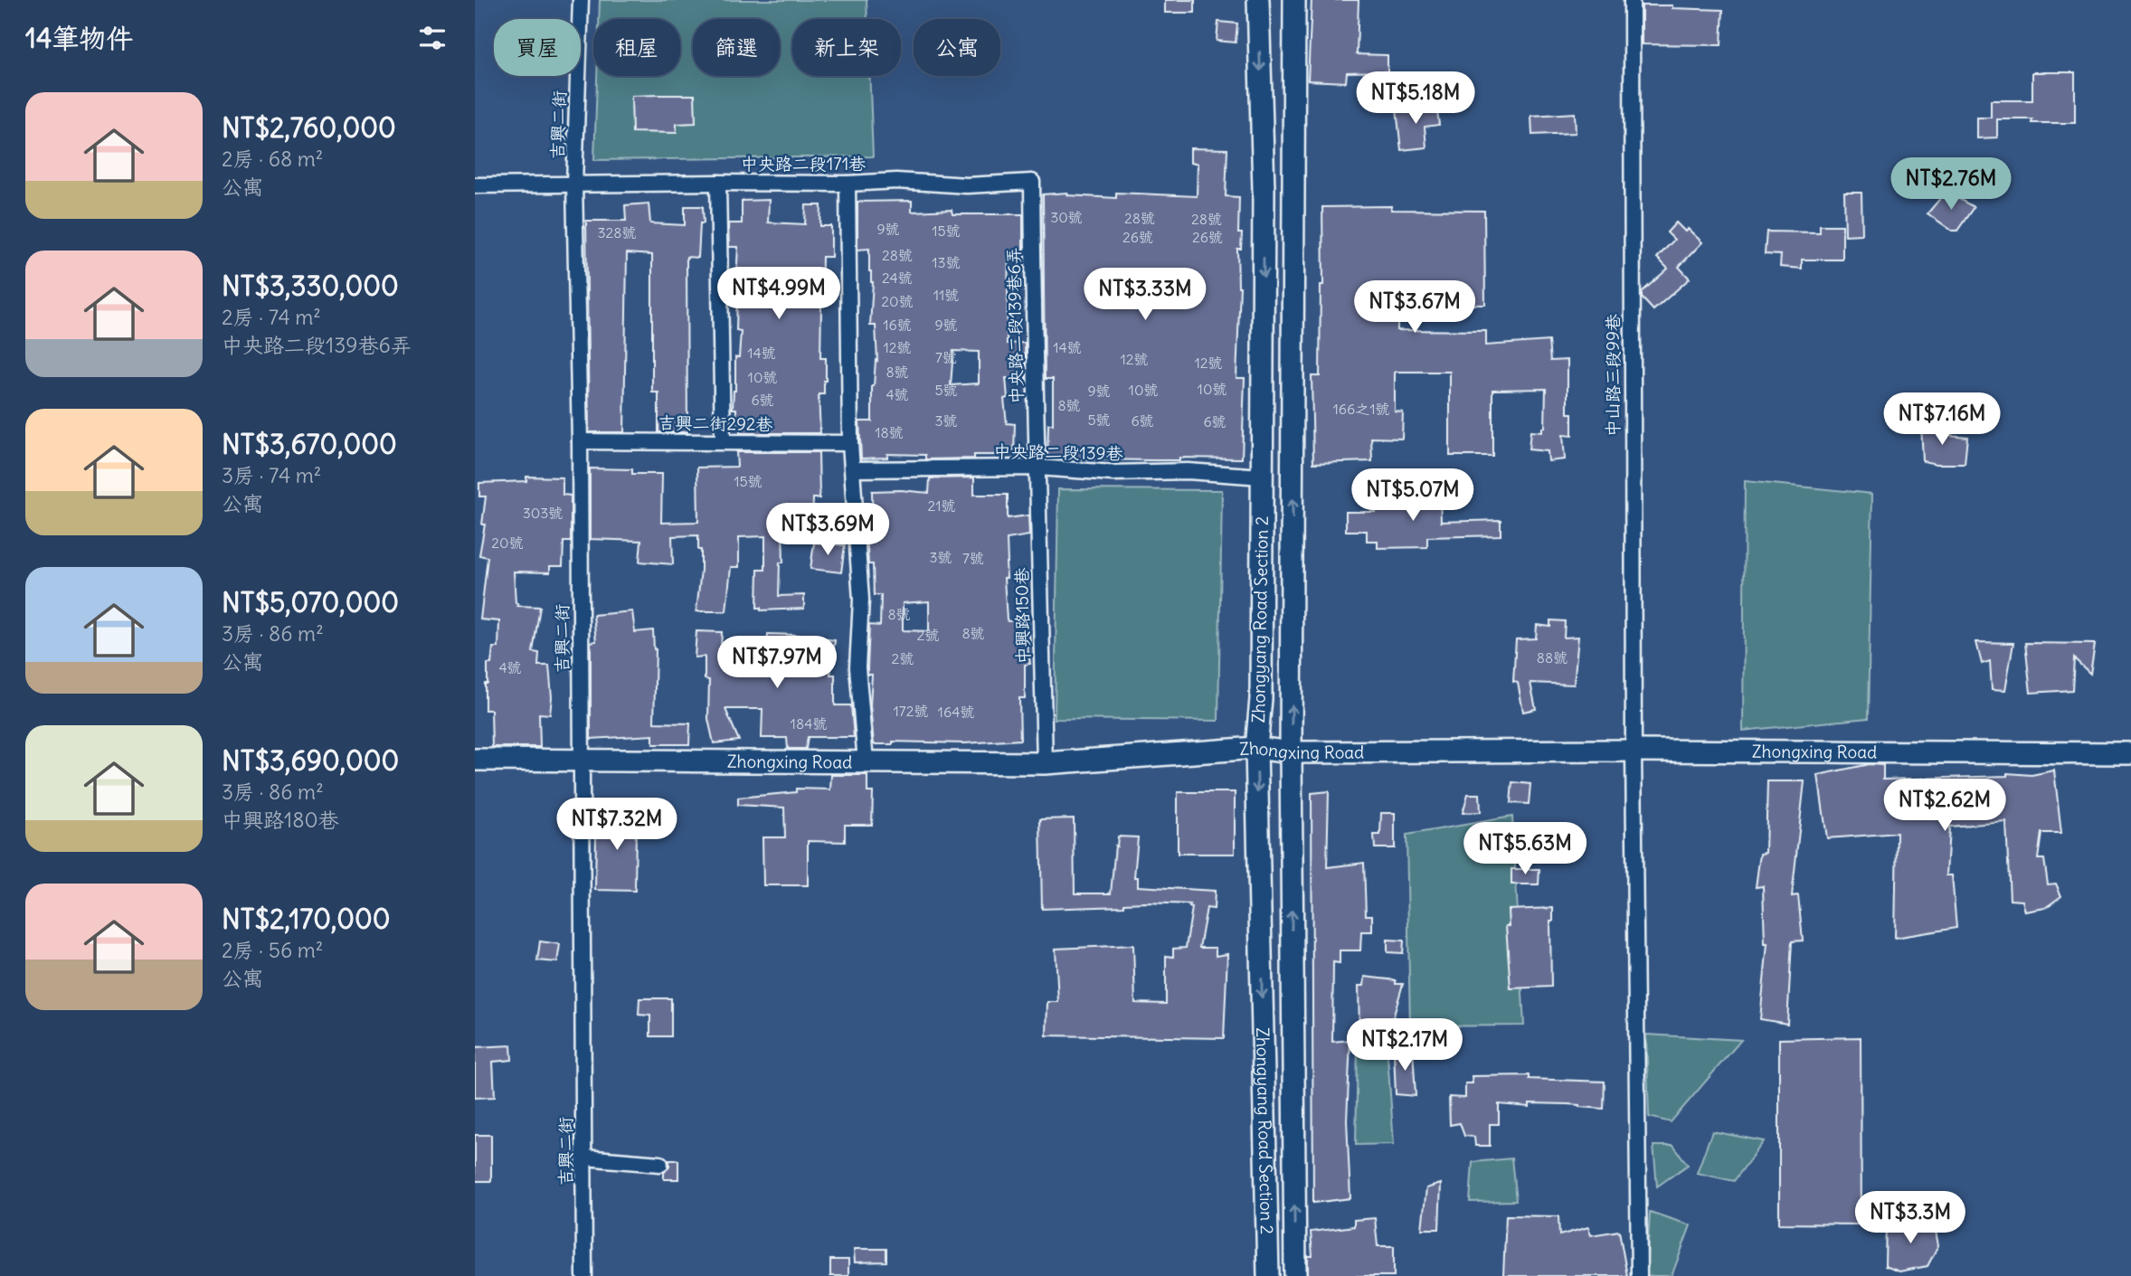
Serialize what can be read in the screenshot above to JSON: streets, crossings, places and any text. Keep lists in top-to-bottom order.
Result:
{
  "streets": {
    "street": [
      "吉興二街",
      "中央路二段171巷",
      "中央路二段139巷6弄",
      "中山路三段99巷",
      "吉興二街292巷",
      "中央路二段139巷",
      "中興路150巷",
      "Zhongyang Road Section 2",
      "Zhongxing Road"
    ]
  },
  "crossings": [
    ["吉興二街", "中央路二段171巷"],
    ["吉興二街", "吉興二街292巷"],
    ["吉興二街", "Zhongxing Road"],
    ["中央路二段171巷", "中央路二段139巷6弄"],
    ["中央路二段139巷6弄", "中央路二段139巷"],
    ["中央路二段139巷6弄", "中興路150巷"],
    ["中山路三段99巷", "Zhongxing Road"],
    ["中央路二段139巷", "中興路150巷"],
    ["中央路二段139巷", "Zhongyang Road Section 2"],
    ["中興路150巷", "Zhongxing Road"],
    ["Zhongyang Road Section 2", "Zhongxing Road"]
  ],
  "house_numbers": [
    "30號",
    "28號",
    "28號",
    "9號",
    "15號",
    "328號",
    "26號",
    "26號",
    "28號",
    "13號",
    "24號",
    "11號",
    "20號",
    "16號",
    "9號",
    "12號",
    "14號",
    "14號",
    "7號",
    "12號",
    "12號",
    "8號",
    "10號",
    "10號",
    "5號",
    "10號",
    "9號",
    "4號",
    "6號",
    "8號",
    "166之1號",
    "5號",
    "3號",
    "6號",
    "6號",
    "18號",
    "15號",
    "21號",
    "303號",
    "20號",
    "3號",
    "7號",
    "8號",
    "8號",
    "2號",
    "88號",
    "2號",
    "4號",
    "172號",
    "164號",
    "184號"
  ],
  "page": {
    "heading": "14筆物件",
    "chip": [
      "買屋",
      "租屋",
      "篩選",
      "新上架",
      "公寓"
    ],
    "price": [
      "NT$5.18M",
      "NT$2.76M",
      "NT$4.99M",
      "NT$3.33M",
      "NT$3.67M",
      "NT$7.16M",
      "NT$5.07M",
      "NT$3.69M",
      "NT$7.97M",
      "NT$2.62M",
      "NT$7.32M",
      "NT$5.63M",
      "NT$2.17M",
      "NT$3.3M"
    ],
    "list": [
      {
        "name": "NT$2,760,000",
        "note": "2房 · 68 m² · 公寓"
      },
      {
        "name": "NT$3,330,000",
        "note": "2房 · 74 m² · 中央路二段139巷6弄"
      },
      {
        "name": "NT$3,670,000",
        "note": "3房 · 74 m² · 公寓"
      },
      {
        "name": "NT$5,070,000",
        "note": "3房 · 86 m² · 公寓"
      },
      {
        "name": "NT$3,690,000",
        "note": "3房 · 86 m² · 中興路180巷"
      },
      {
        "name": "NT$2,170,000",
        "note": "2房 · 56 m² · 公寓"
      }
    ]
  }
}
